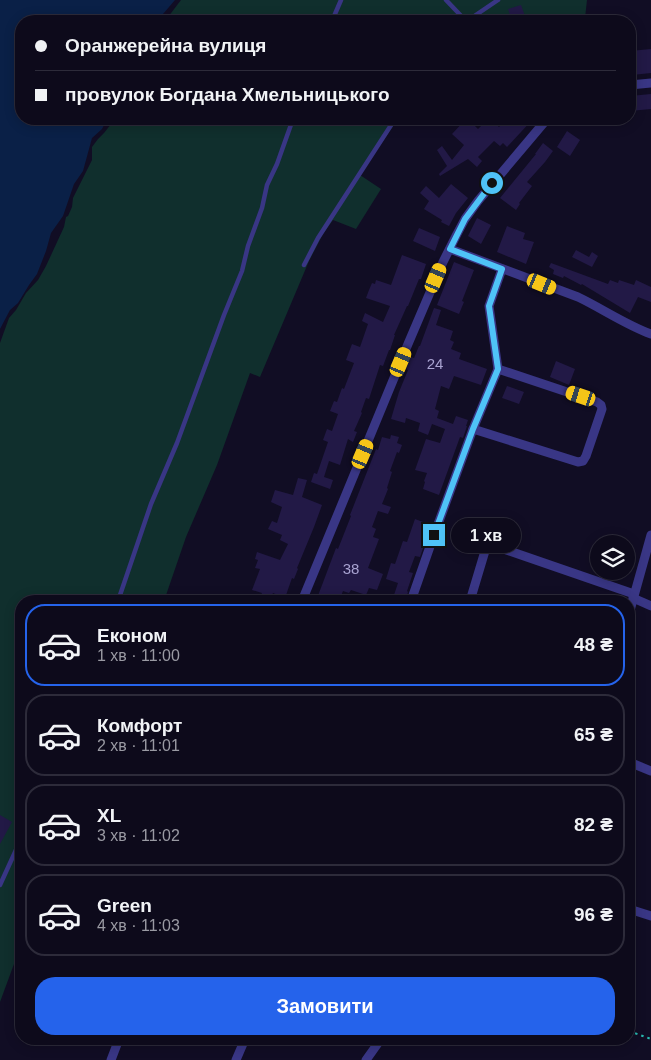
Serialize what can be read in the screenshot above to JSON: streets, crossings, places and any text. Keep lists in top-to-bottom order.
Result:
{
  "house_numbers": ["24", "38"],
  "page": {
    "banner": ["Оранжерейна вулиця", "провулок Богдана Хмельницького"],
    "bubble": "1 хв",
    "list": [
      {
        "name": "Економ",
        "note": "1 хв · 11:00",
        "value": "48 ₴"
      },
      {
        "name": "Комфорт",
        "note": "2 хв · 11:01",
        "value": "65 ₴"
      },
      {
        "name": "XL",
        "note": "3 хв · 11:02",
        "value": "82 ₴"
      },
      {
        "name": "Green",
        "note": "4 хв · 11:03",
        "value": "96 ₴"
      }
    ],
    "buttons": "Замовити"
  }
}
